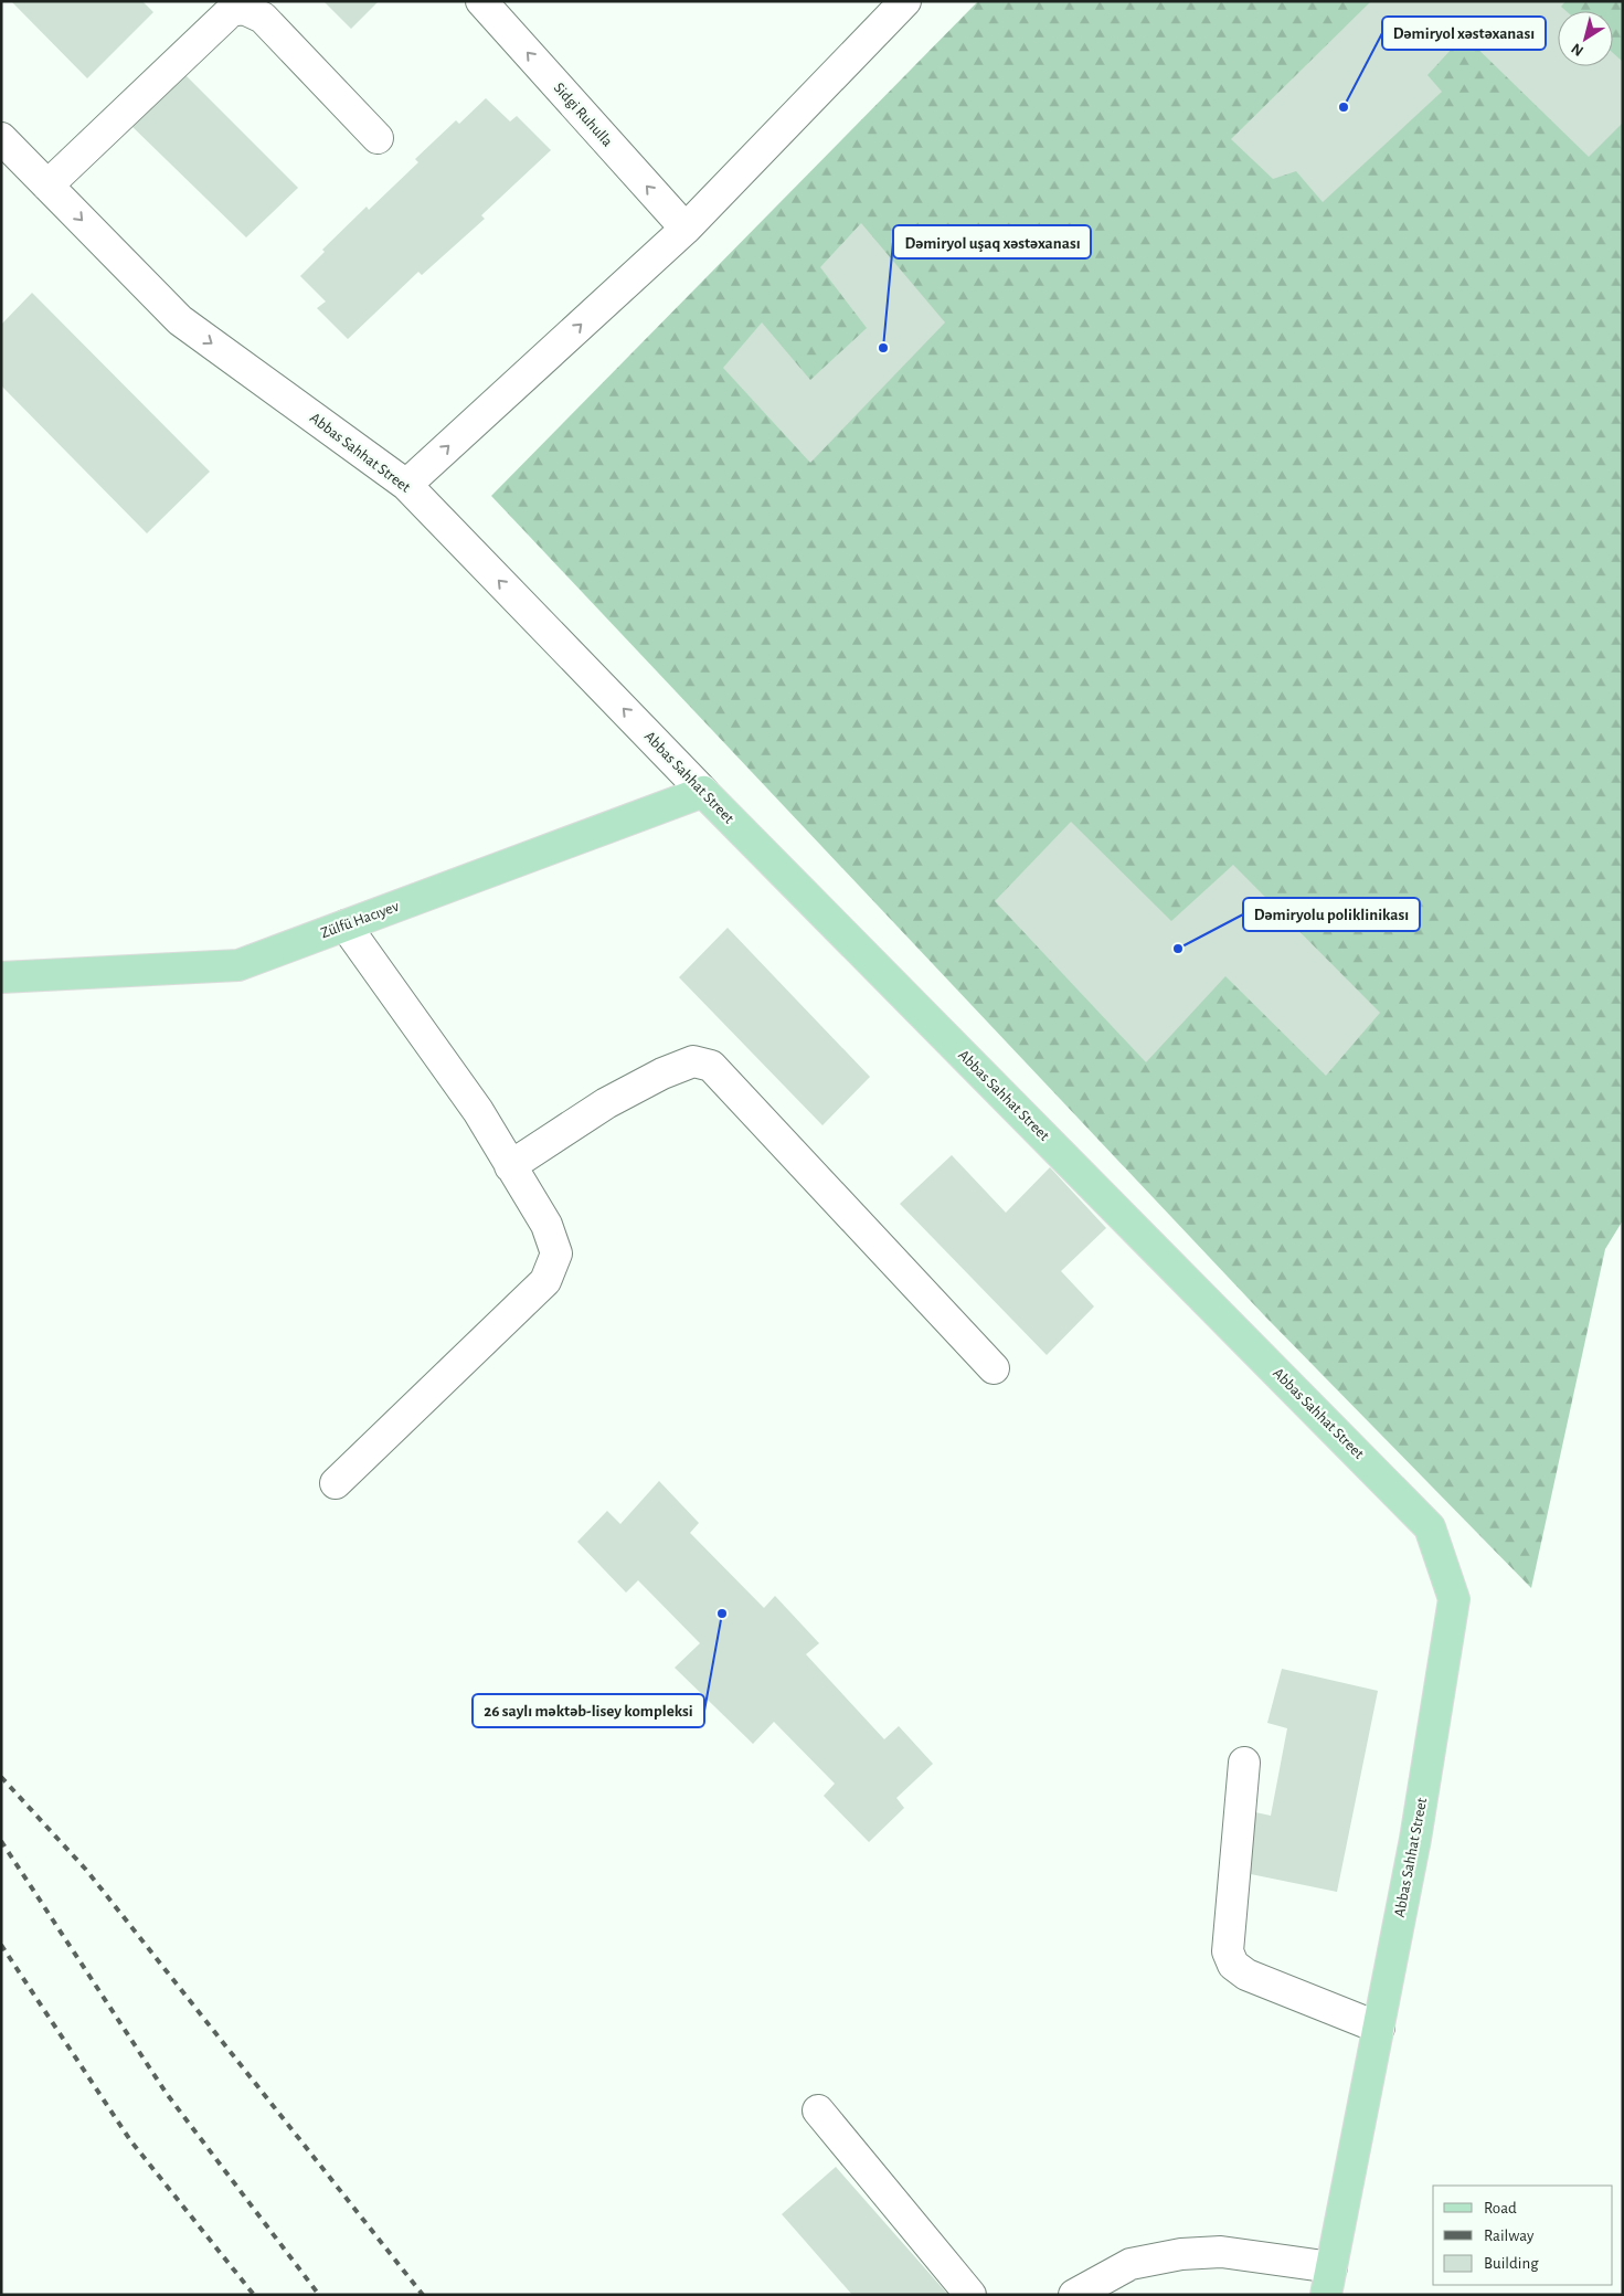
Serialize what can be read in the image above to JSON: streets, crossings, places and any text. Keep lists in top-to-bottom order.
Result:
{
  "streets": {
    "main road": ["Abbas Sahhat Street", "Zülfü Hacıyev"],
    "street": ["Sidgi Ruhulla"]
  },
  "crossings": [
    ["Abbas Sahhat Street", "Zülfü Hacıyev"]
  ],
  "one_way": ["Sidgi Ruhulla"],
  "places": [
    "Dəmiryol xəstəxanası",
    "Dəmiryol uşaq xəstəxanası",
    "Dəmiryolu poliklinikası",
    "26 saylı məktəb-lisey kompleksi"
  ],
  "legend": ["Road", "Railway", "Building"],
  "north": "bottom left"
}
